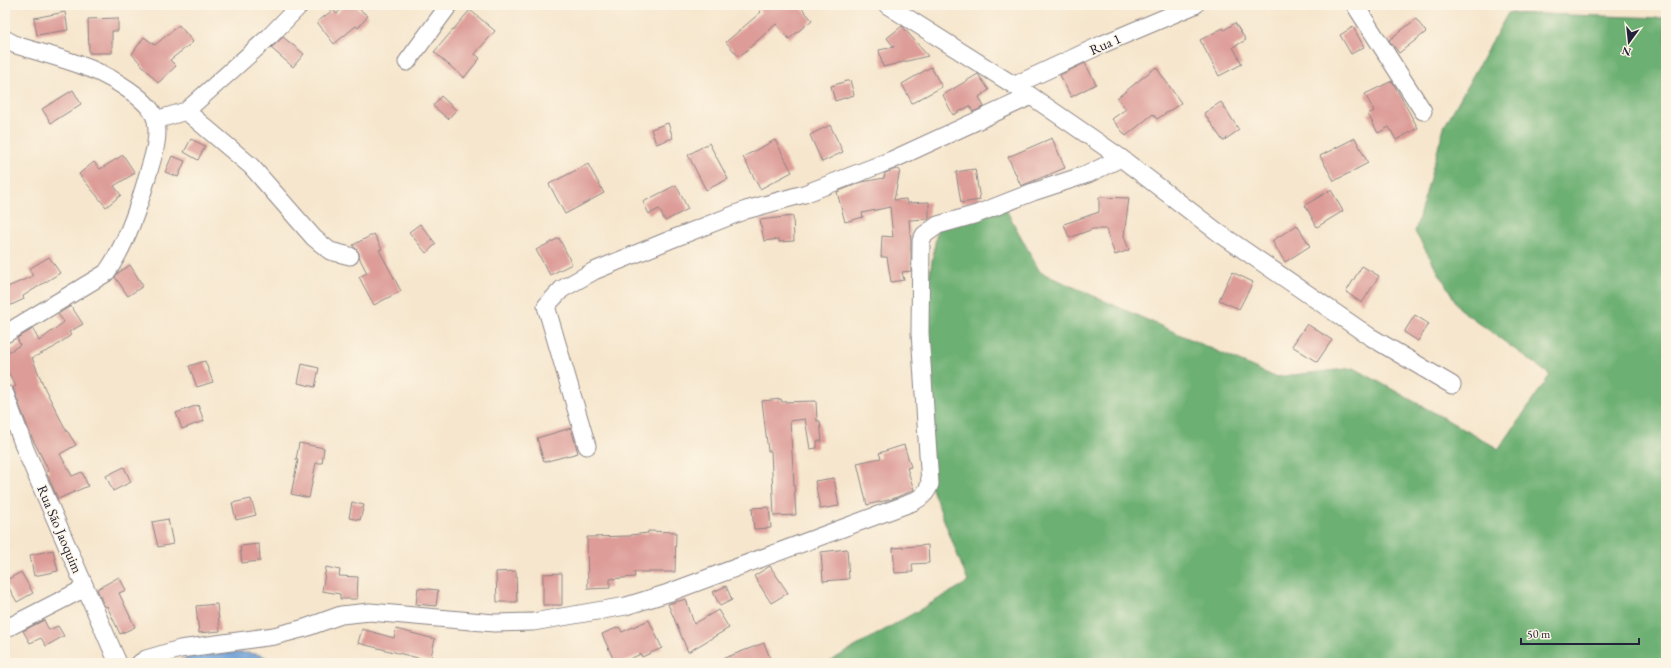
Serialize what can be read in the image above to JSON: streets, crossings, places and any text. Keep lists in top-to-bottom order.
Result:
{
  "streets": {
    "street": ["Rua 1", "Rua São Jaoquim"]
  },
  "scale_bar": "50 m",
  "north": "bottom"
}
